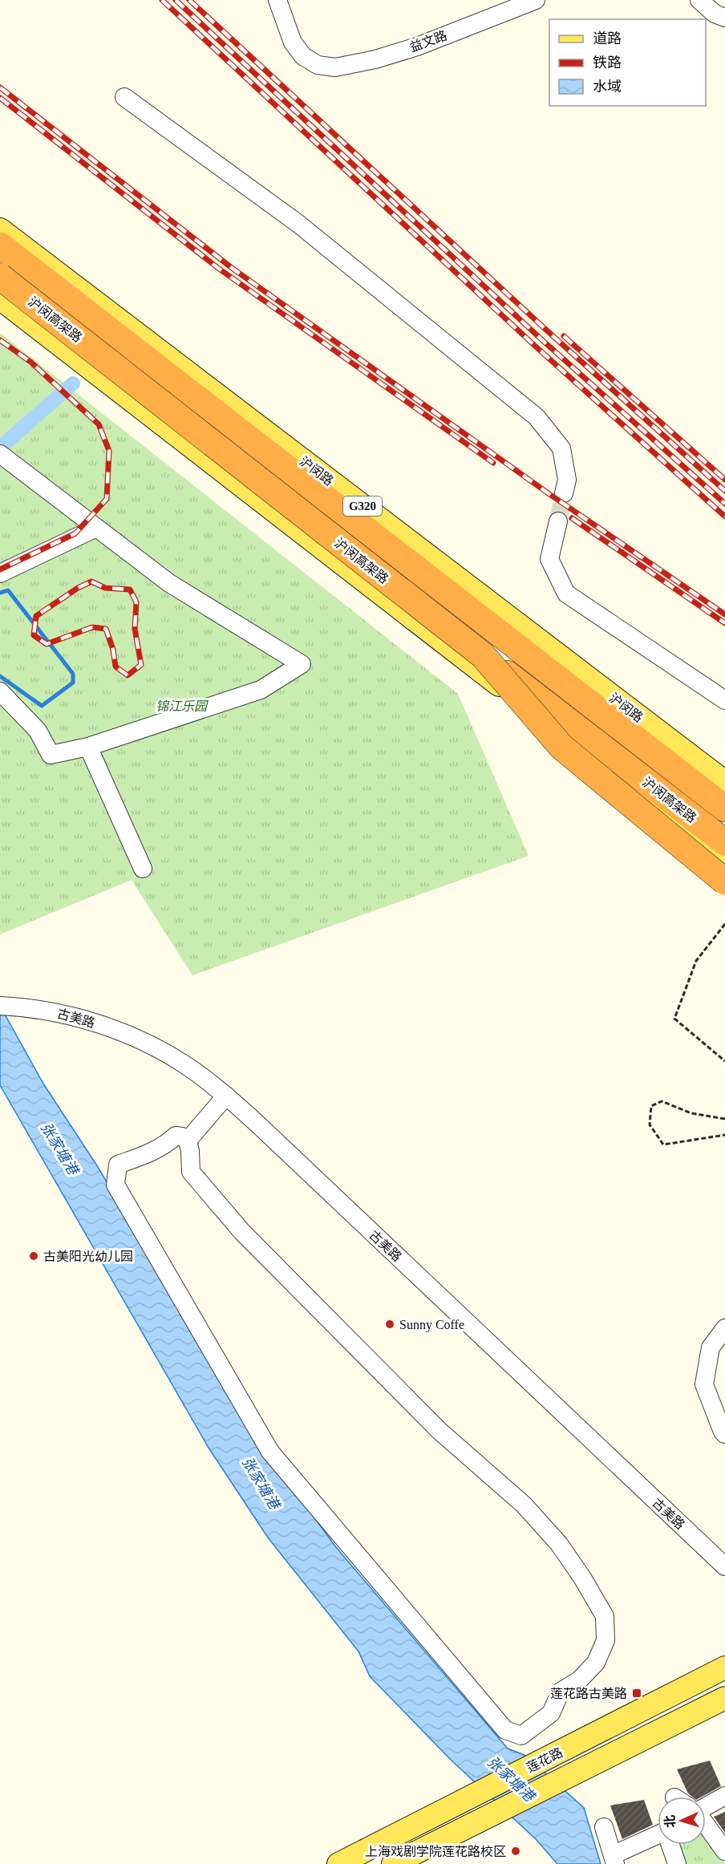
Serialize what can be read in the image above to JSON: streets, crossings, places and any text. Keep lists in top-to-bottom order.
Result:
{
  "streets": {
    "highway": ["沪闵高架路"],
    "main road": ["沪闵路", "G320", "莲花路"],
    "street": ["益文路", "古美路"]
  },
  "water": ["张家塘港"],
  "parks": ["锦江乐园"],
  "places": {
    "other": ["古美阳光幼儿园", "Sunny Coffe", "上海戏剧学院莲花路校区"],
    "transit": ["莲花路古美路"]
  },
  "legend": ["道路", "铁路", "水域"],
  "north": "left"
}
